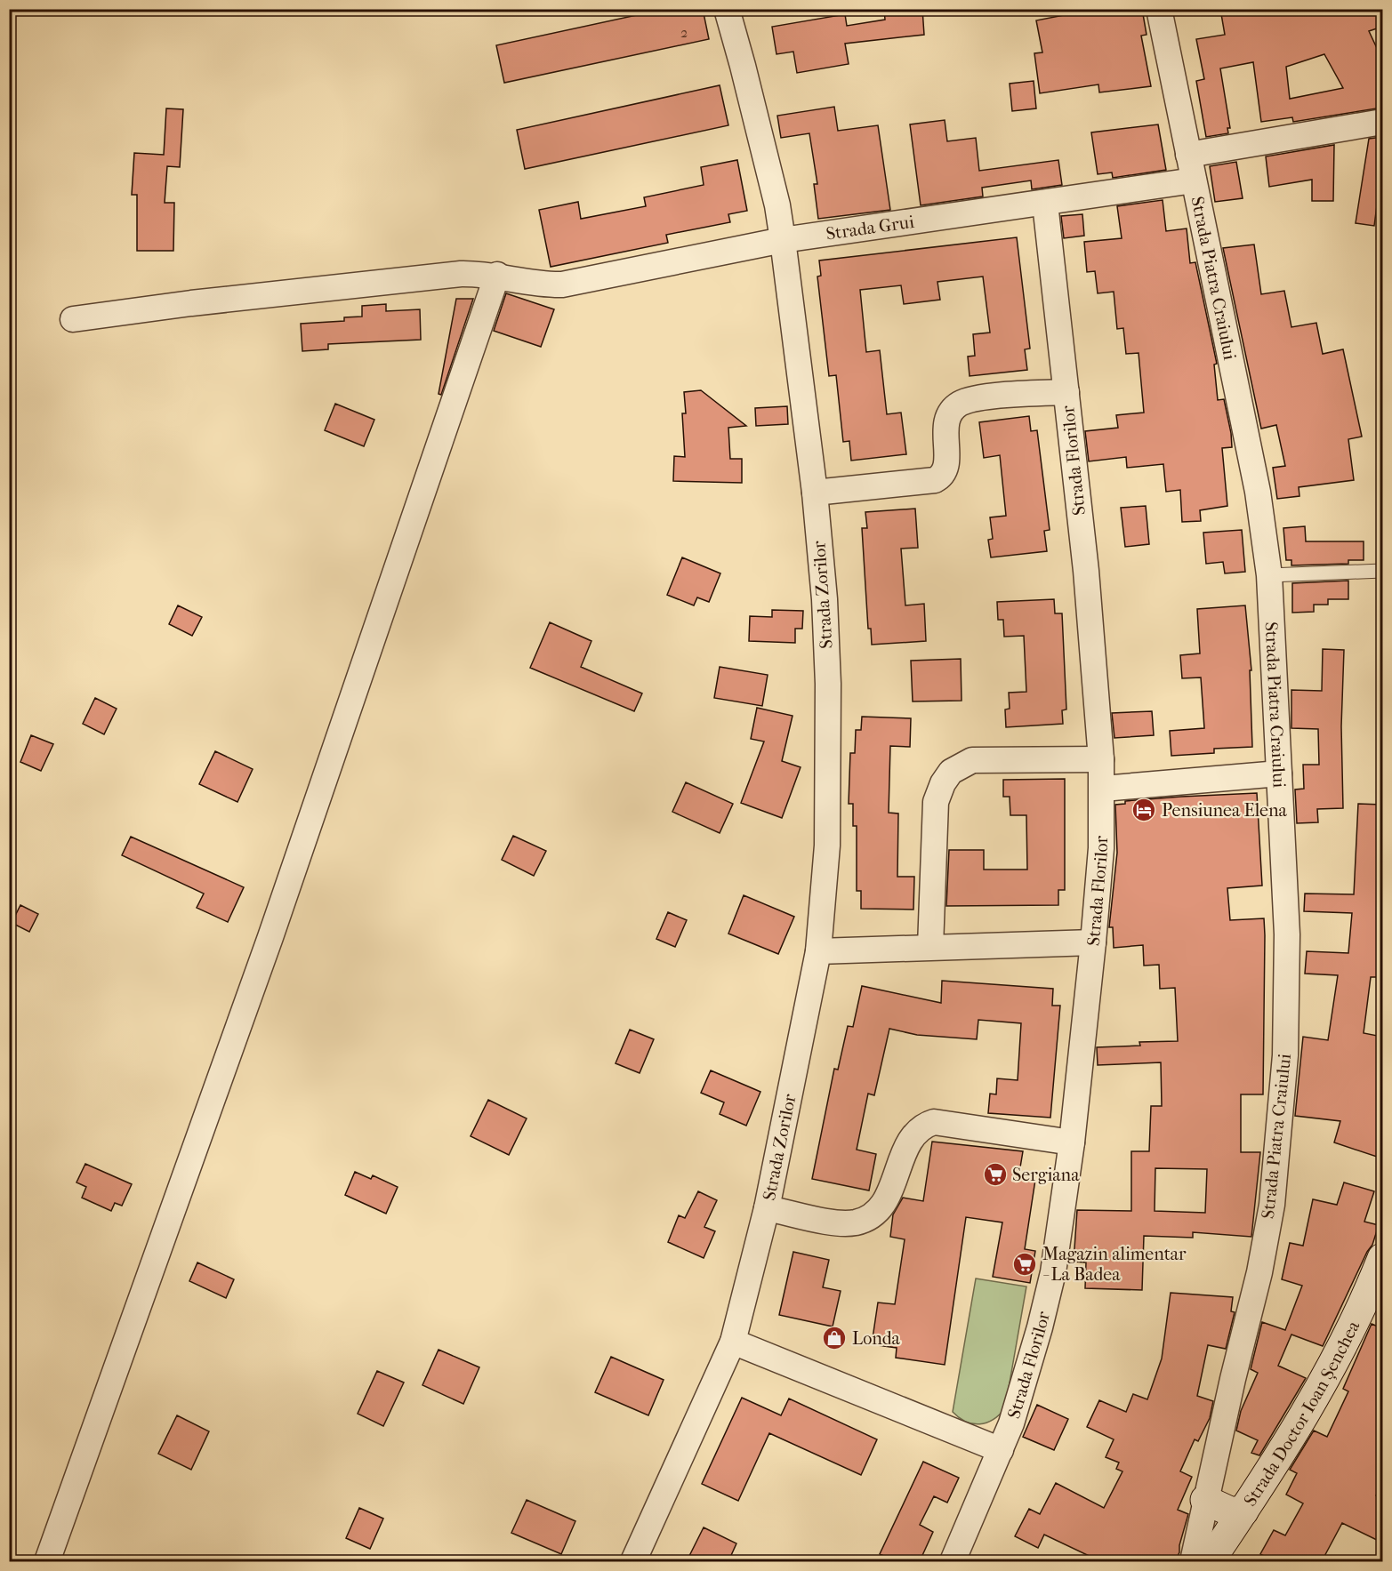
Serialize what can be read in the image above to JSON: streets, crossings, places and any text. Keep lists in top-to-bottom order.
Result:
{
  "streets": {
    "main road": ["Strada Doctor Ioan Șenchea"],
    "street": [
      "Strada Grui",
      "Strada Piatra Craiului",
      "Strada Florilor",
      "Strada Zorilor"
    ]
  },
  "crossings": [
    ["Strada Grui", "Strada Piatra Craiului"],
    ["Strada Grui", "Strada Florilor"],
    ["Strada Grui", "Strada Zorilor"]
  ],
  "places": {
    "hotel": ["Pensiunea Elena"],
    "supermarket": ["Sergiana", "Magazin alimentar - La Badea"],
    "shop": ["Londa"]
  },
  "house_numbers": ["2"]
}
